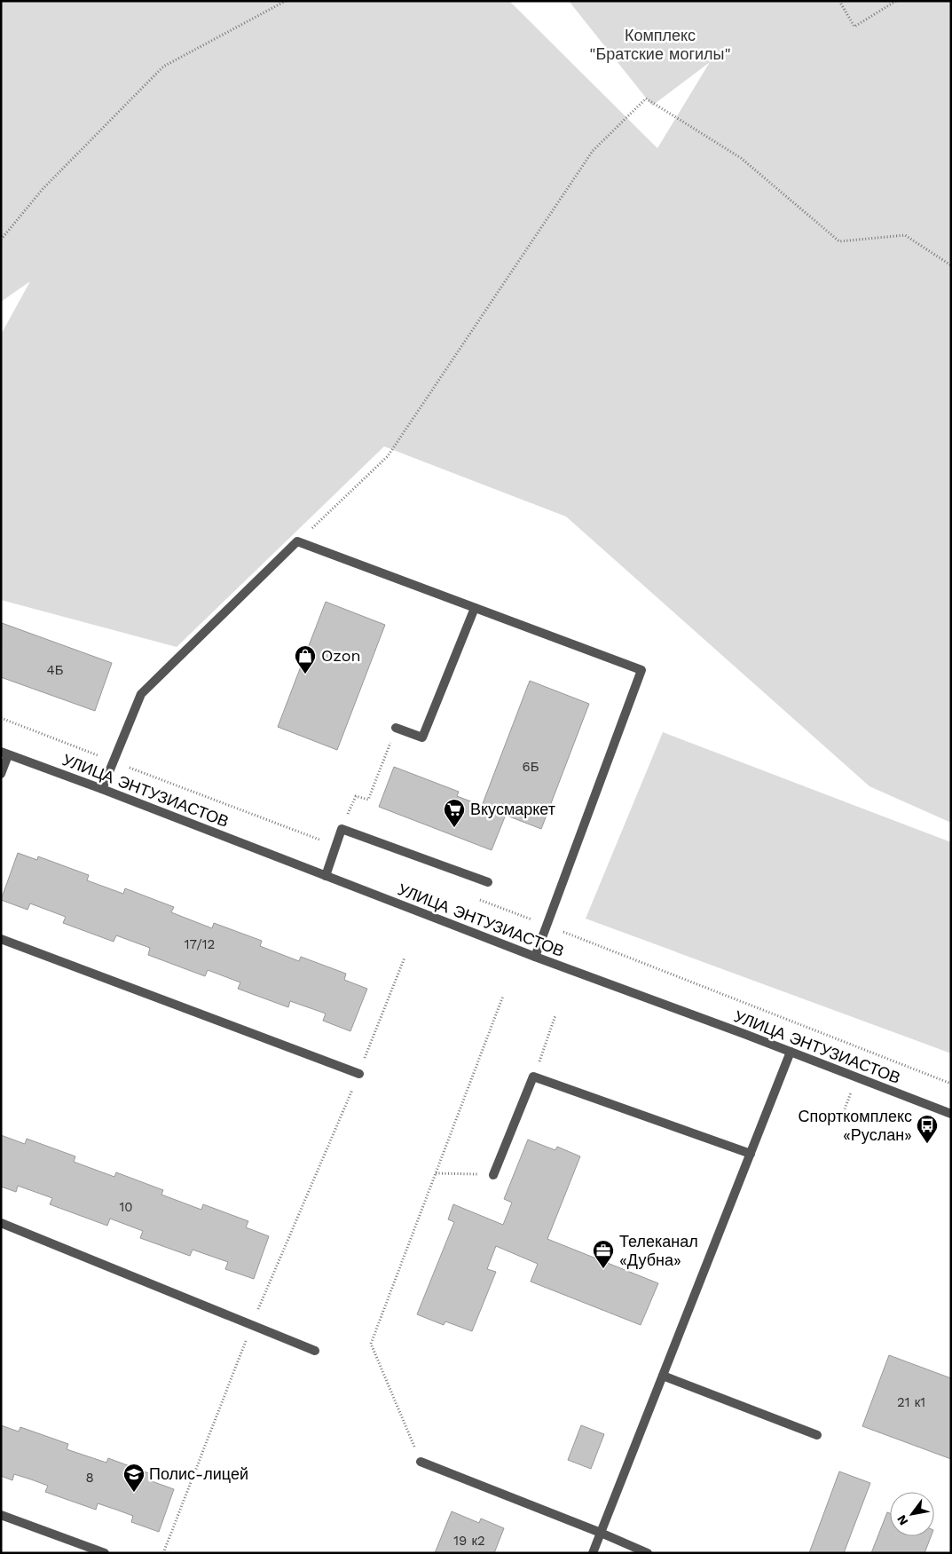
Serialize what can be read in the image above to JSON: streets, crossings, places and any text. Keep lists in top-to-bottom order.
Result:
{
  "streets": {
    "street": ["УЛИЦА ЭНТУЗИАСТОВ"]
  },
  "parks": ["Комплекс \"Братские могилы\""],
  "places": {
    "shop": ["Ozon"],
    "supermarket": ["Вкусмаркет"],
    "bus stop": ["Спорткомплекс «Руслан»"],
    "office": ["Телеканал «Дубна»"],
    "school or university": ["Полис-лицей"]
  },
  "house_numbers": [
    "4Б",
    "6Б",
    "17/12",
    "10",
    "21 к1",
    "8",
    "19 к2"
  ],
  "north": "bottom left"
}
